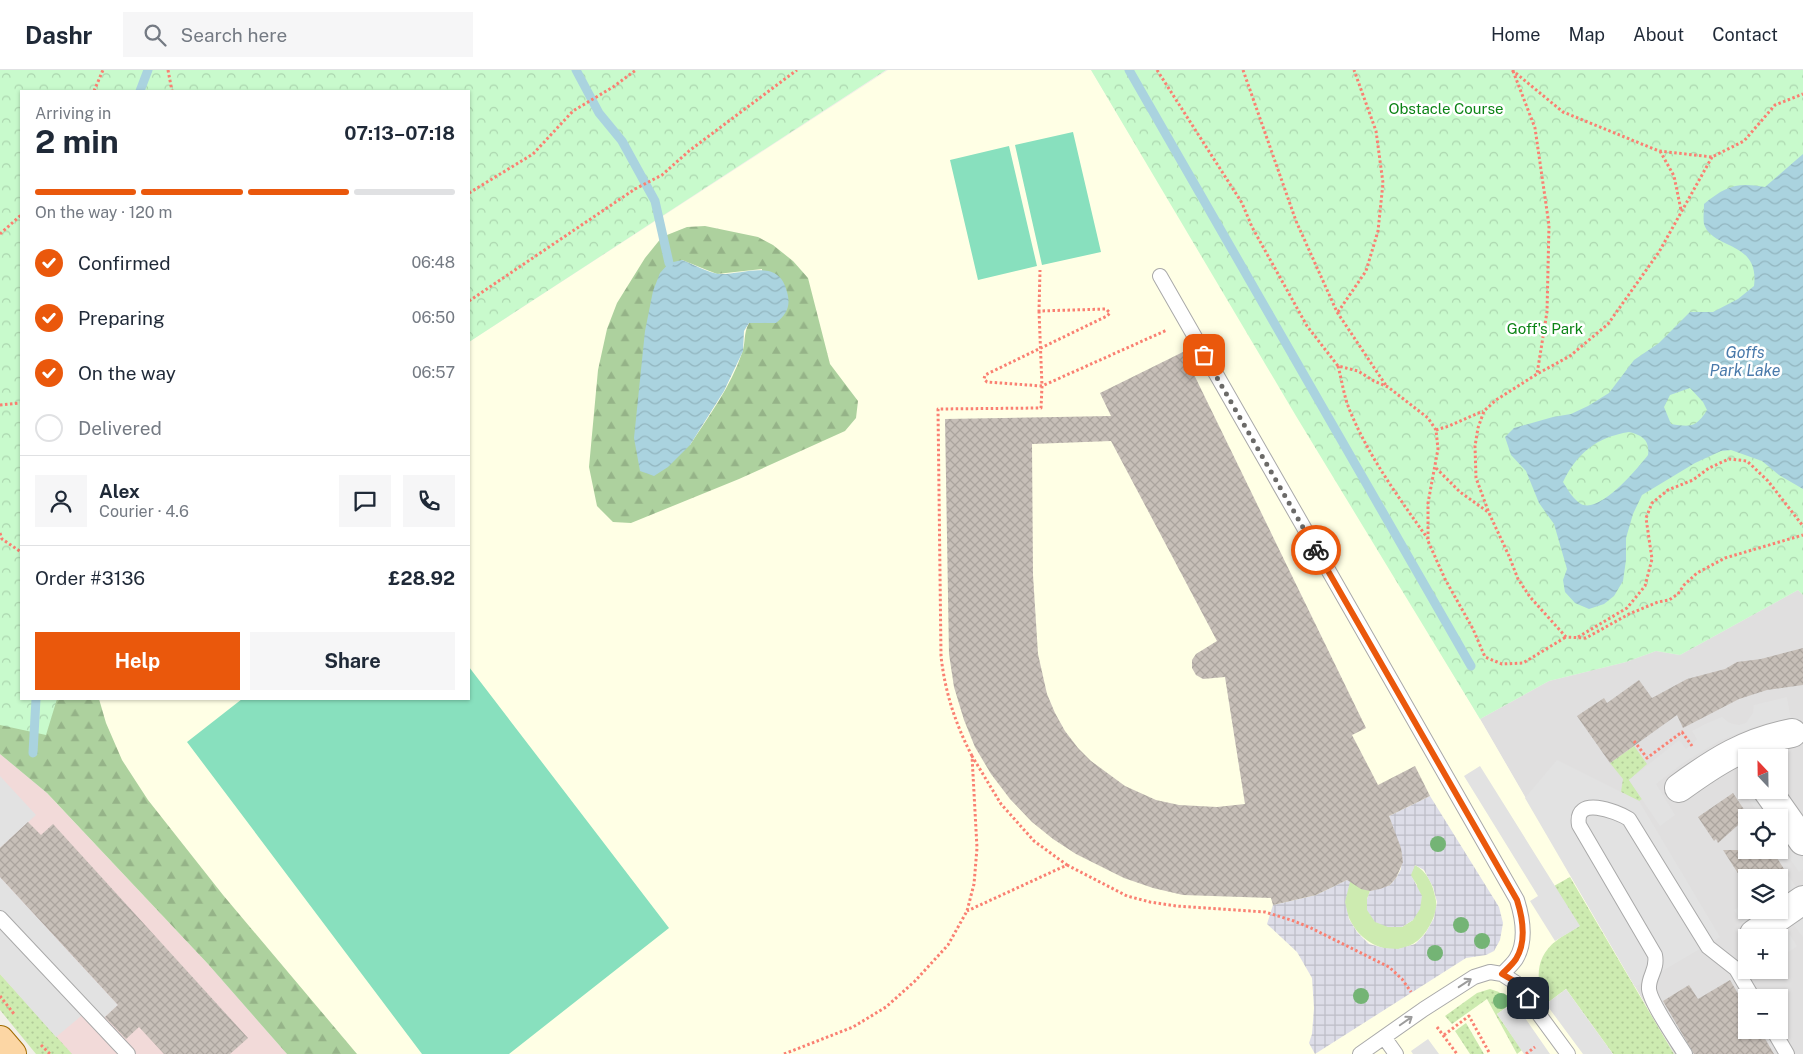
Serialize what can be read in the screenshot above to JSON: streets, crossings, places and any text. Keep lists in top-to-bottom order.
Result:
{
  "water": ["Goffs Park Lake"],
  "parks": ["Obstacle Course", "Goff's Park"],
  "north": "top",
  "page": {
    "header": "Dashr",
    "search": "Search here",
    "nav": [
      "Home",
      "Map",
      "About",
      "Contact"
    ],
    "heading": ["2 min", "Arriving in", "07:13–07:18"],
    "panel": [
      "Alex",
      "Courier · 4.6",
      "Order #3136",
      "£28.92"
    ],
    "bar": "On the way · 120 m",
    "list": [
      ["Confirmed", "06:48"],
      ["Preparing", "06:50"],
      ["On the way", "06:57"],
      "Delivered"
    ],
    "buttons": ["Help", "Share"],
    "map_buttons": ["+", "−"]
  }
}
